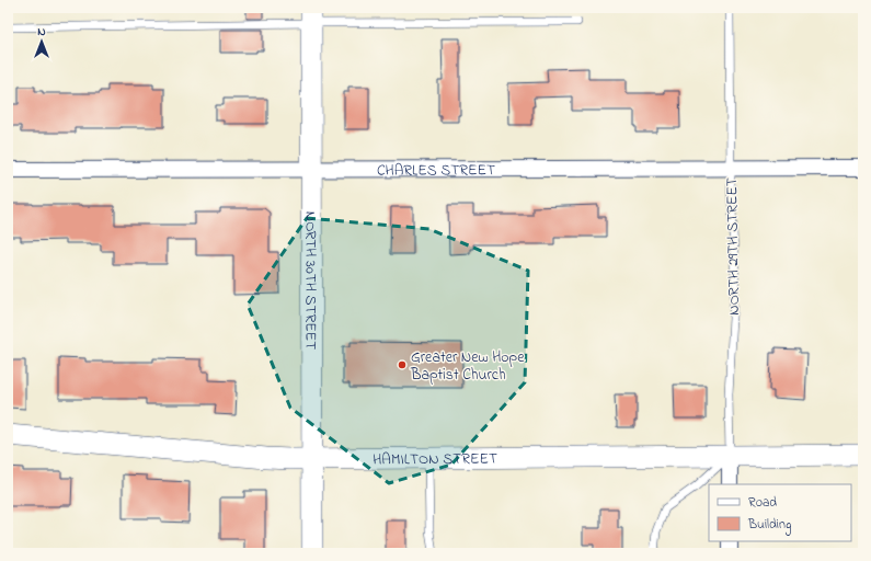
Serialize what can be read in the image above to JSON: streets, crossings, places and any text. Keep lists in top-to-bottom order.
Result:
{
  "streets": {
    "main road": ["NORTH 30TH STREET", "HAMILTON STREET"],
    "street": ["CHARLES STREET", "NORTH 29TH STREET"]
  },
  "crossings": [
    ["CHARLES STREET", "NORTH 29TH STREET"],
    ["CHARLES STREET", "NORTH 30TH STREET"],
    ["NORTH 29TH STREET", "HAMILTON STREET"],
    ["NORTH 30TH STREET", "HAMILTON STREET"]
  ],
  "places": ["Greater New Hope Baptist Church"],
  "legend": ["Road", "Building"],
  "north": "top"
}
